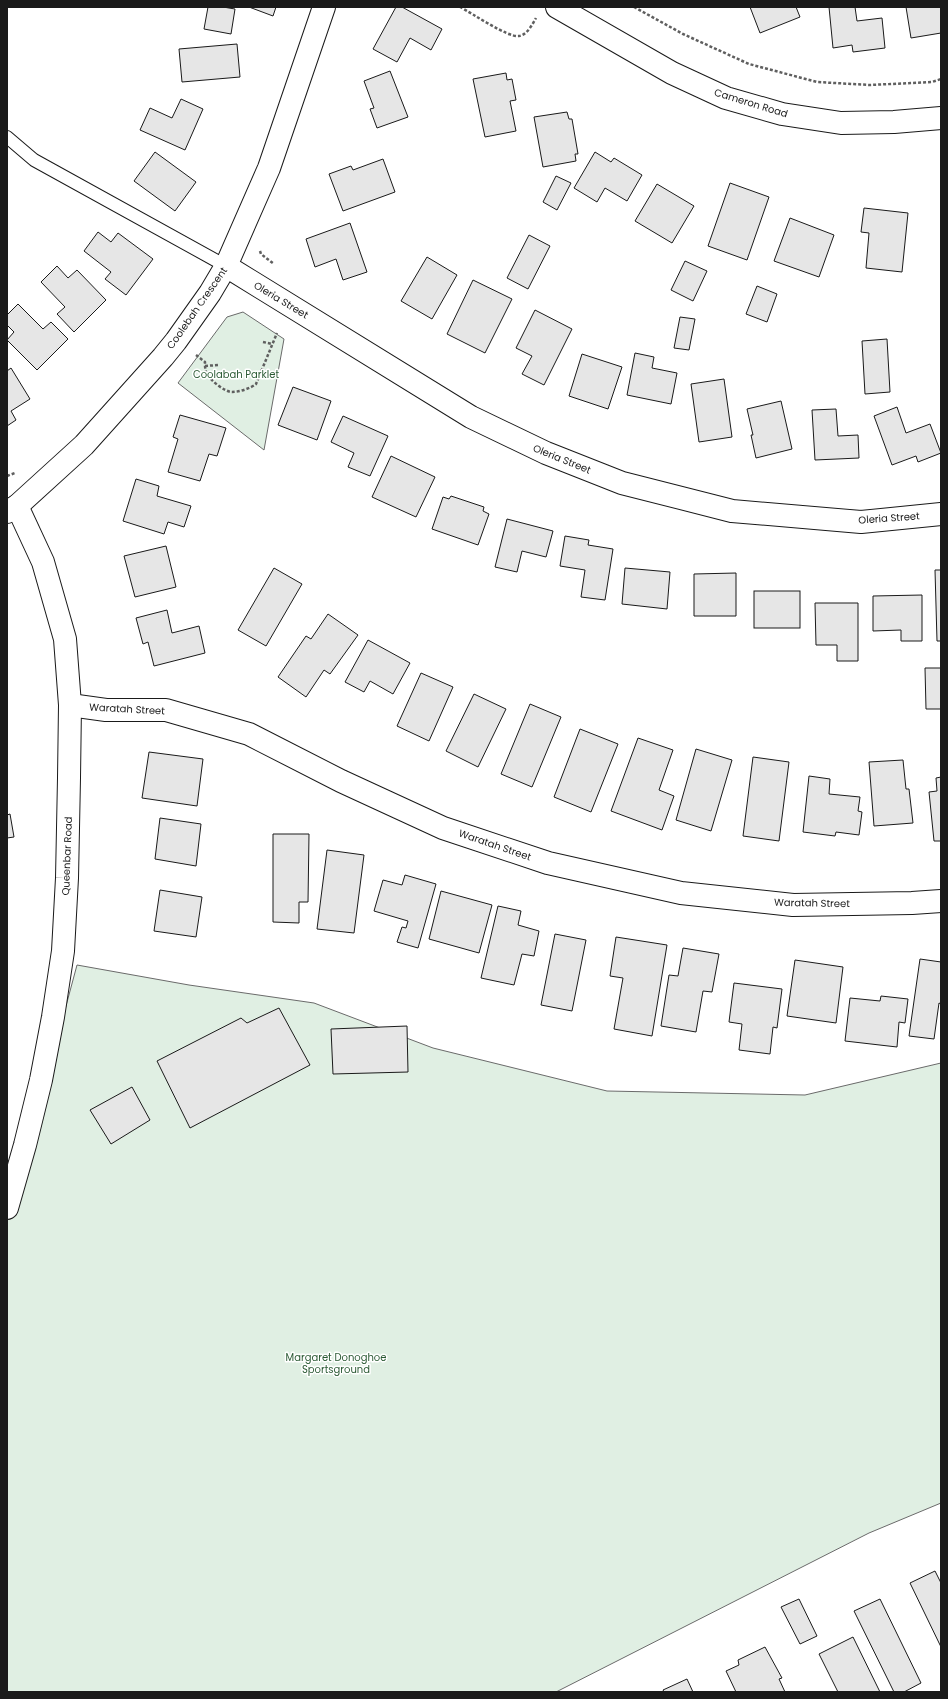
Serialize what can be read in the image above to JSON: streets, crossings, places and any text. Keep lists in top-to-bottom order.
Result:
{
  "streets": {
    "street": [
      "Cameron Road",
      "Oleria Street",
      "Coolebah Crescent",
      "Waratah Street",
      "Queenbar Road"
    ]
  },
  "crossings": [
    ["Oleria Street", "Coolebah Crescent"],
    ["Coolebah Crescent", "Queenbar Road"],
    ["Waratah Street", "Queenbar Road"]
  ],
  "parks": ["Coolabah Parklet", "Margaret Donoghoe Sportsground"]
}
